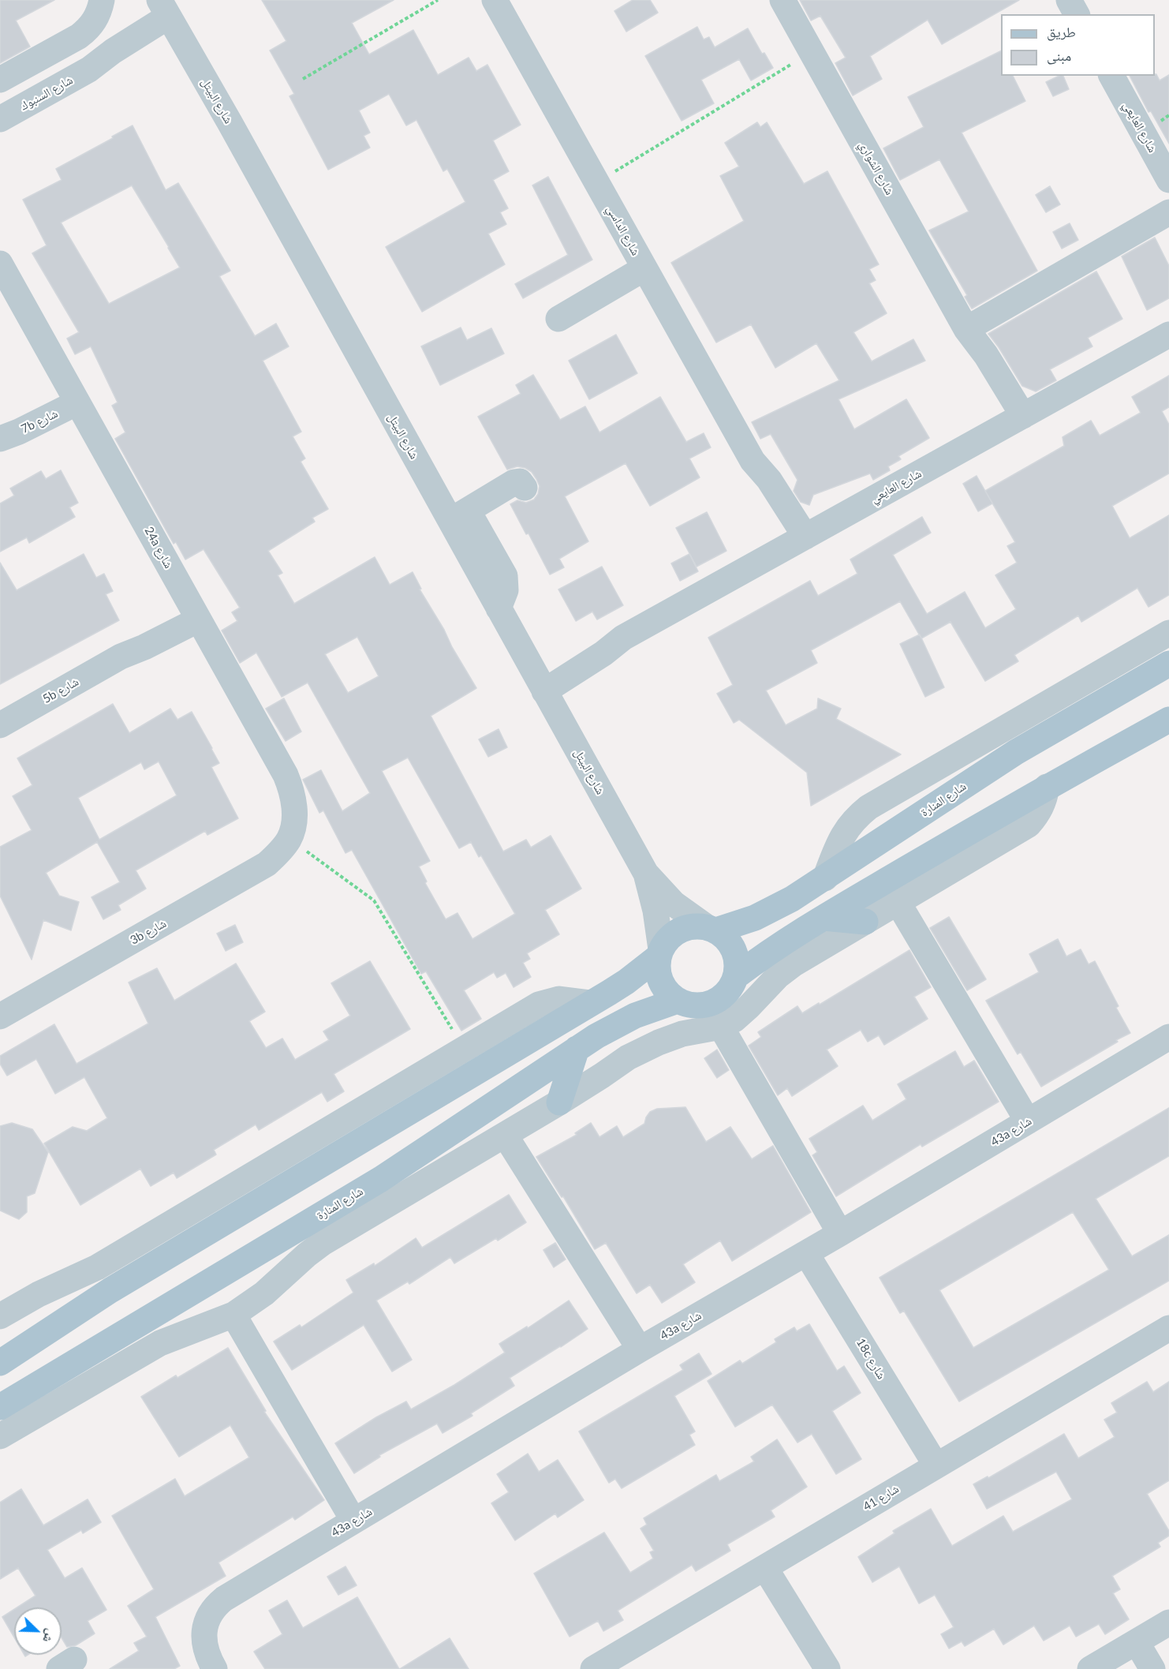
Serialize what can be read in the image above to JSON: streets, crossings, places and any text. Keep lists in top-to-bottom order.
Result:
{
  "streets": {
    "main road": ["شارع المنارة"],
    "street": [
      "شارع السنبوك",
      "شارع البيتل",
      "شارع العايعي",
      "شارع الشواري",
      "شارع الداسي",
      "7b شارع",
      "24a شارع",
      "5b شارع",
      "3b شارع",
      "43a شارع",
      "18c شارع",
      "شارع 41"
    ]
  },
  "crossings": [
    ["شارع السنبوك", "شارع البيتل"],
    ["شارع البيتل", "شارع العايعي"],
    ["شارع البيتل", "شارع المنارة"],
    ["شارع العايعي", "شارع الشواري"],
    ["شارع العايعي", "شارع الداسي"],
    ["7b شارع", "24a شارع"],
    ["24a شارع", "5b شارع"],
    ["24a شارع", "3b شارع"],
    ["43a شارع", "18c شارع"],
    ["18c شارع", "شارع 41"]
  ],
  "legend": ["طريق", "مبنى"],
  "north": "bottom right"
}
